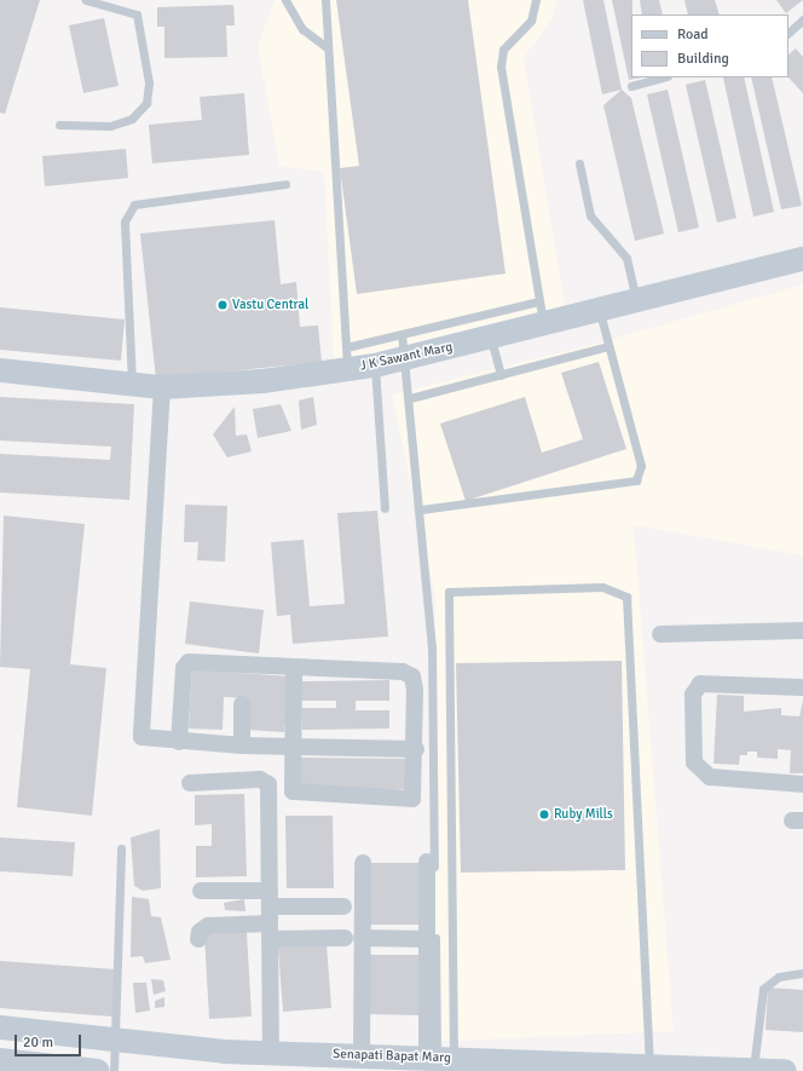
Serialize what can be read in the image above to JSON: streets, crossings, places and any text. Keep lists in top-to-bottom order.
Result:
{
  "streets": {
    "main road": ["J K Sawant Marg", "Senapati Bapat Marg"]
  },
  "places": ["Vastu Central", "Ruby Mills"],
  "legend": ["Road", "Building"],
  "scale_bar": "20 m"
}
